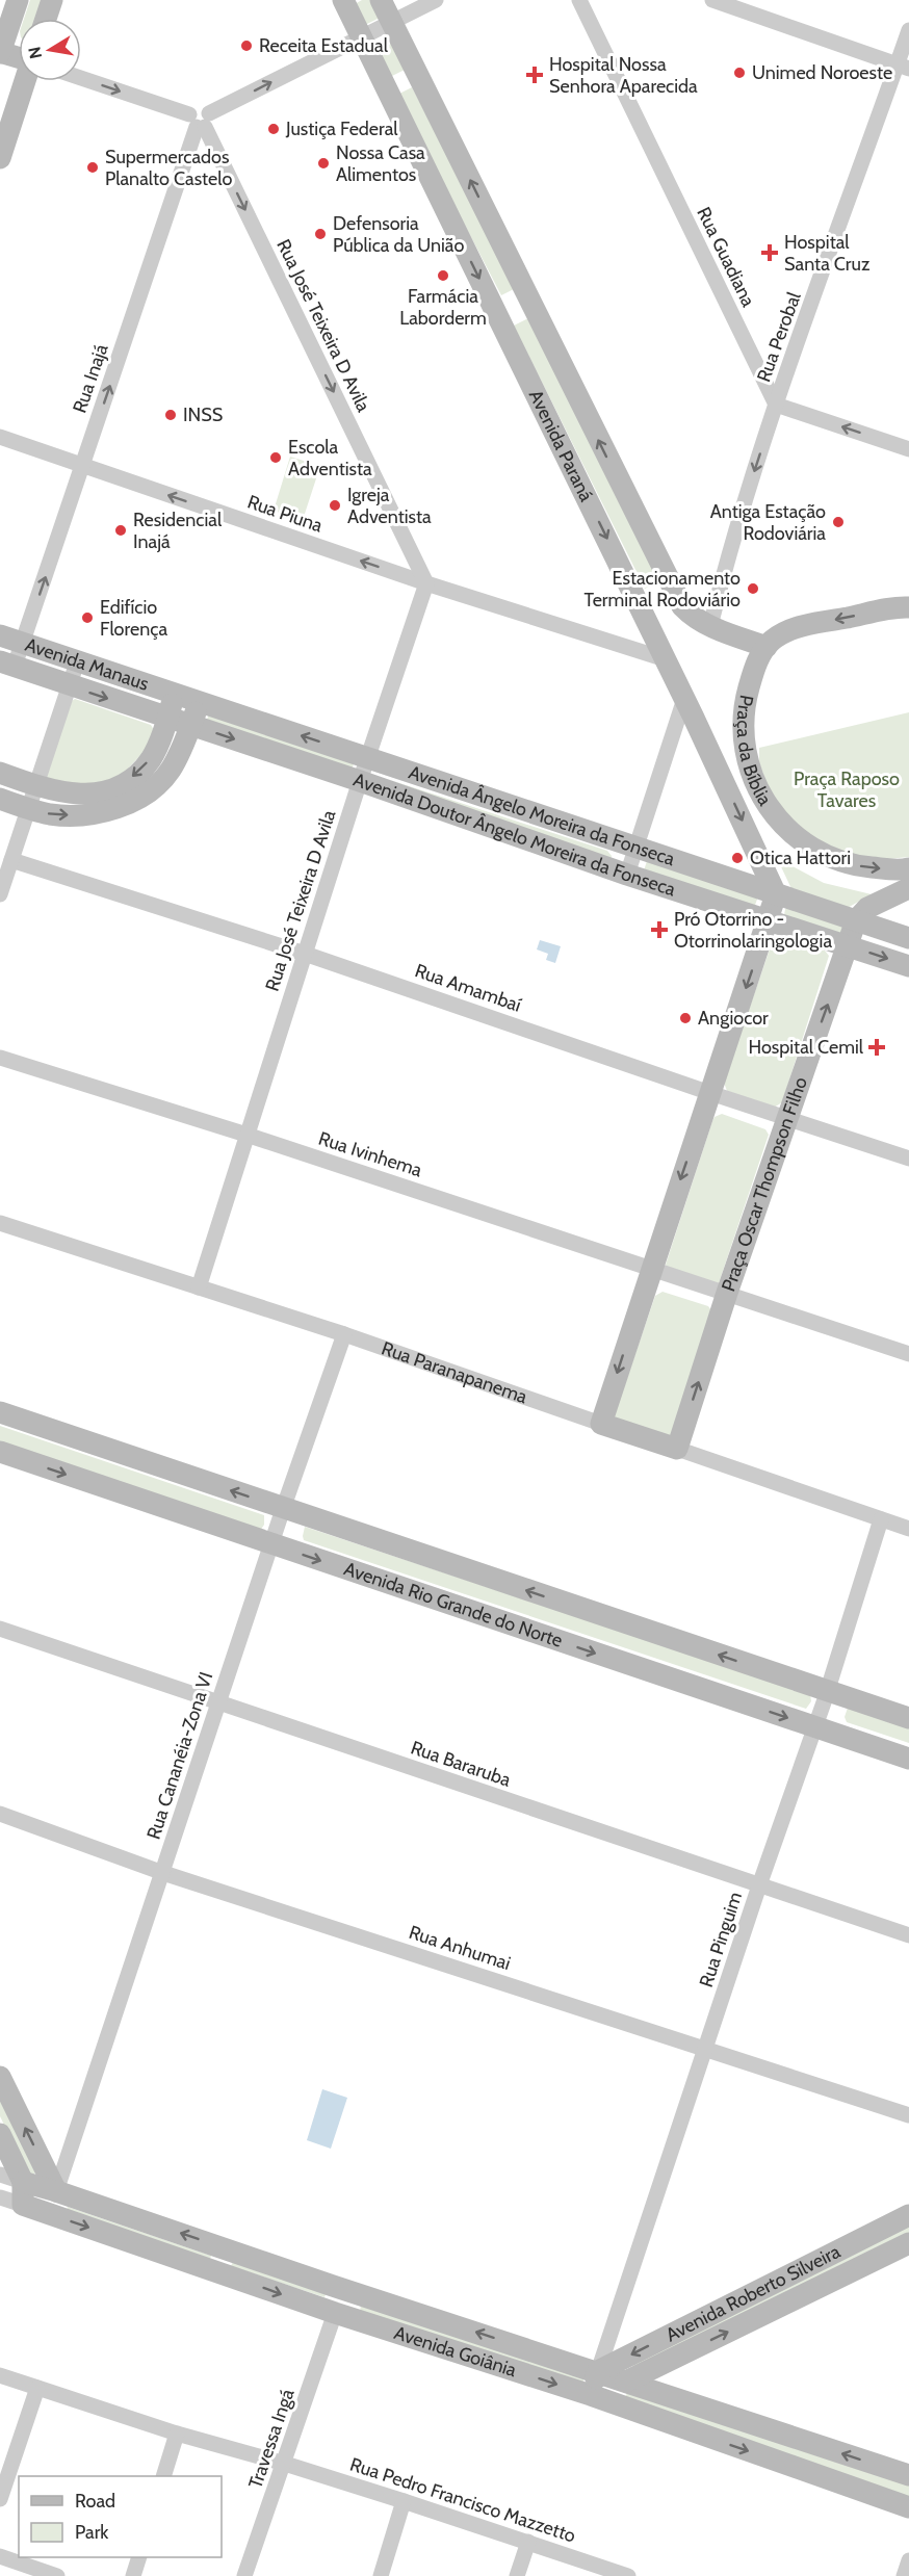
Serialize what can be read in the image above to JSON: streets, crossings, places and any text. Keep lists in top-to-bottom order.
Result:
{
  "streets": {
    "street": [
      "Rua Guadiana",
      "Rua José Teixeira D Avila",
      "Rua Perobal",
      "Rua Inajá",
      "Avenida Paraná",
      "Rua Piuna",
      "Avenida Manaus",
      "Praça da Bíblia",
      "Avenida Ângelo Moreira da Fonseca",
      "Avenida Doutor Ângelo Moreira da Fonseca",
      "Rua Amambaí",
      "Rua Ivinhema",
      "Praça Oscar Thompson Filho",
      "Rua Paranapanema",
      "Avenida Rio Grande do Norte",
      "Rua Cananéia-Zona VI",
      "Rua Bararuba",
      "Rua Pinguim",
      "Rua Anhumai",
      "Avenida Roberto Silveira",
      "Avenida Goiânia",
      "Travessa Ingá",
      "Rua Pedro Francisco Mazzetto"
    ]
  },
  "crossings": [
    ["Rua Guadiana", "Rua Perobal"],
    ["Rua José Teixeira D Avila", "Rua Inajá"],
    ["Rua José Teixeira D Avila", "Rua Piuna"],
    ["Rua José Teixeira D Avila", "Avenida Ângelo Moreira da Fonseca"],
    ["Rua José Teixeira D Avila", "Avenida Doutor Ângelo Moreira da Fonseca"],
    ["Rua José Teixeira D Avila", "Rua Amambaí"],
    ["Rua José Teixeira D Avila", "Rua Ivinhema"],
    ["Rua José Teixeira D Avila", "Rua Paranapanema"],
    ["Rua Perobal", "Avenida Paraná"],
    ["Rua Inajá", "Rua Piuna"],
    ["Rua Inajá", "Avenida Manaus"],
    ["Avenida Paraná", "Rua Piuna"],
    ["Avenida Paraná", "Praça da Bíblia"],
    ["Avenida Paraná", "Avenida Ângelo Moreira da Fonseca"],
    ["Avenida Manaus", "Avenida Ângelo Moreira da Fonseca"],
    ["Avenida Manaus", "Avenida Doutor Ângelo Moreira da Fonseca"],
    ["Avenida Ângelo Moreira da Fonseca", "Praça Oscar Thompson Filho"],
    ["Avenida Doutor Ângelo Moreira da Fonseca", "Praça Oscar Thompson Filho"],
    ["Rua Amambaí", "Praça Oscar Thompson Filho"],
    ["Rua Ivinhema", "Praça Oscar Thompson Filho"],
    ["Praça Oscar Thompson Filho", "Rua Paranapanema"],
    ["Rua Paranapanema", "Rua Cananéia-Zona VI"],
    ["Rua Paranapanema", "Rua Pinguim"],
    ["Avenida Rio Grande do Norte", "Rua Cananéia-Zona VI"],
    ["Avenida Rio Grande do Norte", "Rua Pinguim"],
    ["Rua Cananéia-Zona VI", "Rua Bararuba"],
    ["Rua Cananéia-Zona VI", "Rua Anhumai"],
    ["Rua Cananéia-Zona VI", "Avenida Goiânia"],
    ["Rua Bararuba", "Rua Pinguim"],
    ["Rua Pinguim", "Rua Anhumai"],
    ["Rua Pinguim", "Avenida Roberto Silveira"],
    ["Rua Pinguim", "Avenida Goiânia"],
    ["Avenida Roberto Silveira", "Avenida Goiânia"],
    ["Avenida Goiânia", "Travessa Ingá"],
    ["Travessa Ingá", "Rua Pedro Francisco Mazzetto"]
  ],
  "one_way": [
    "Rua José Teixeira D Avila",
    "Rua Perobal",
    "Rua Inajá",
    "Rua Piuna",
    "Praça da Bíblia"
  ],
  "parks": ["Praça Raposo Tavares"],
  "places": {
    "other": [
      "Receita Estadual",
      "Unimed Noroeste",
      "Justiça Federal",
      "Nossa Casa Alimentos",
      "Supermercados Planalto Castelo",
      "Defensoria Pública da União",
      "Farmácia Laborderm",
      "INSS",
      "Escola Adventista",
      "Igreja Adventista",
      "Antiga Estação Rodoviária",
      "Residencial Inajá",
      "Estacionamento Terminal Rodoviário",
      "Edifício Florença",
      "Otica Hattori",
      "Angiocor"
    ],
    "health": [
      "Hospital Nossa Senhora Aparecida",
      "Hospital Santa Cruz",
      "Pró Otorrino - Otorrinolaringologia",
      "Hospital Cemil"
    ]
  },
  "legend": ["Road", "Park"],
  "north": "left"
}
